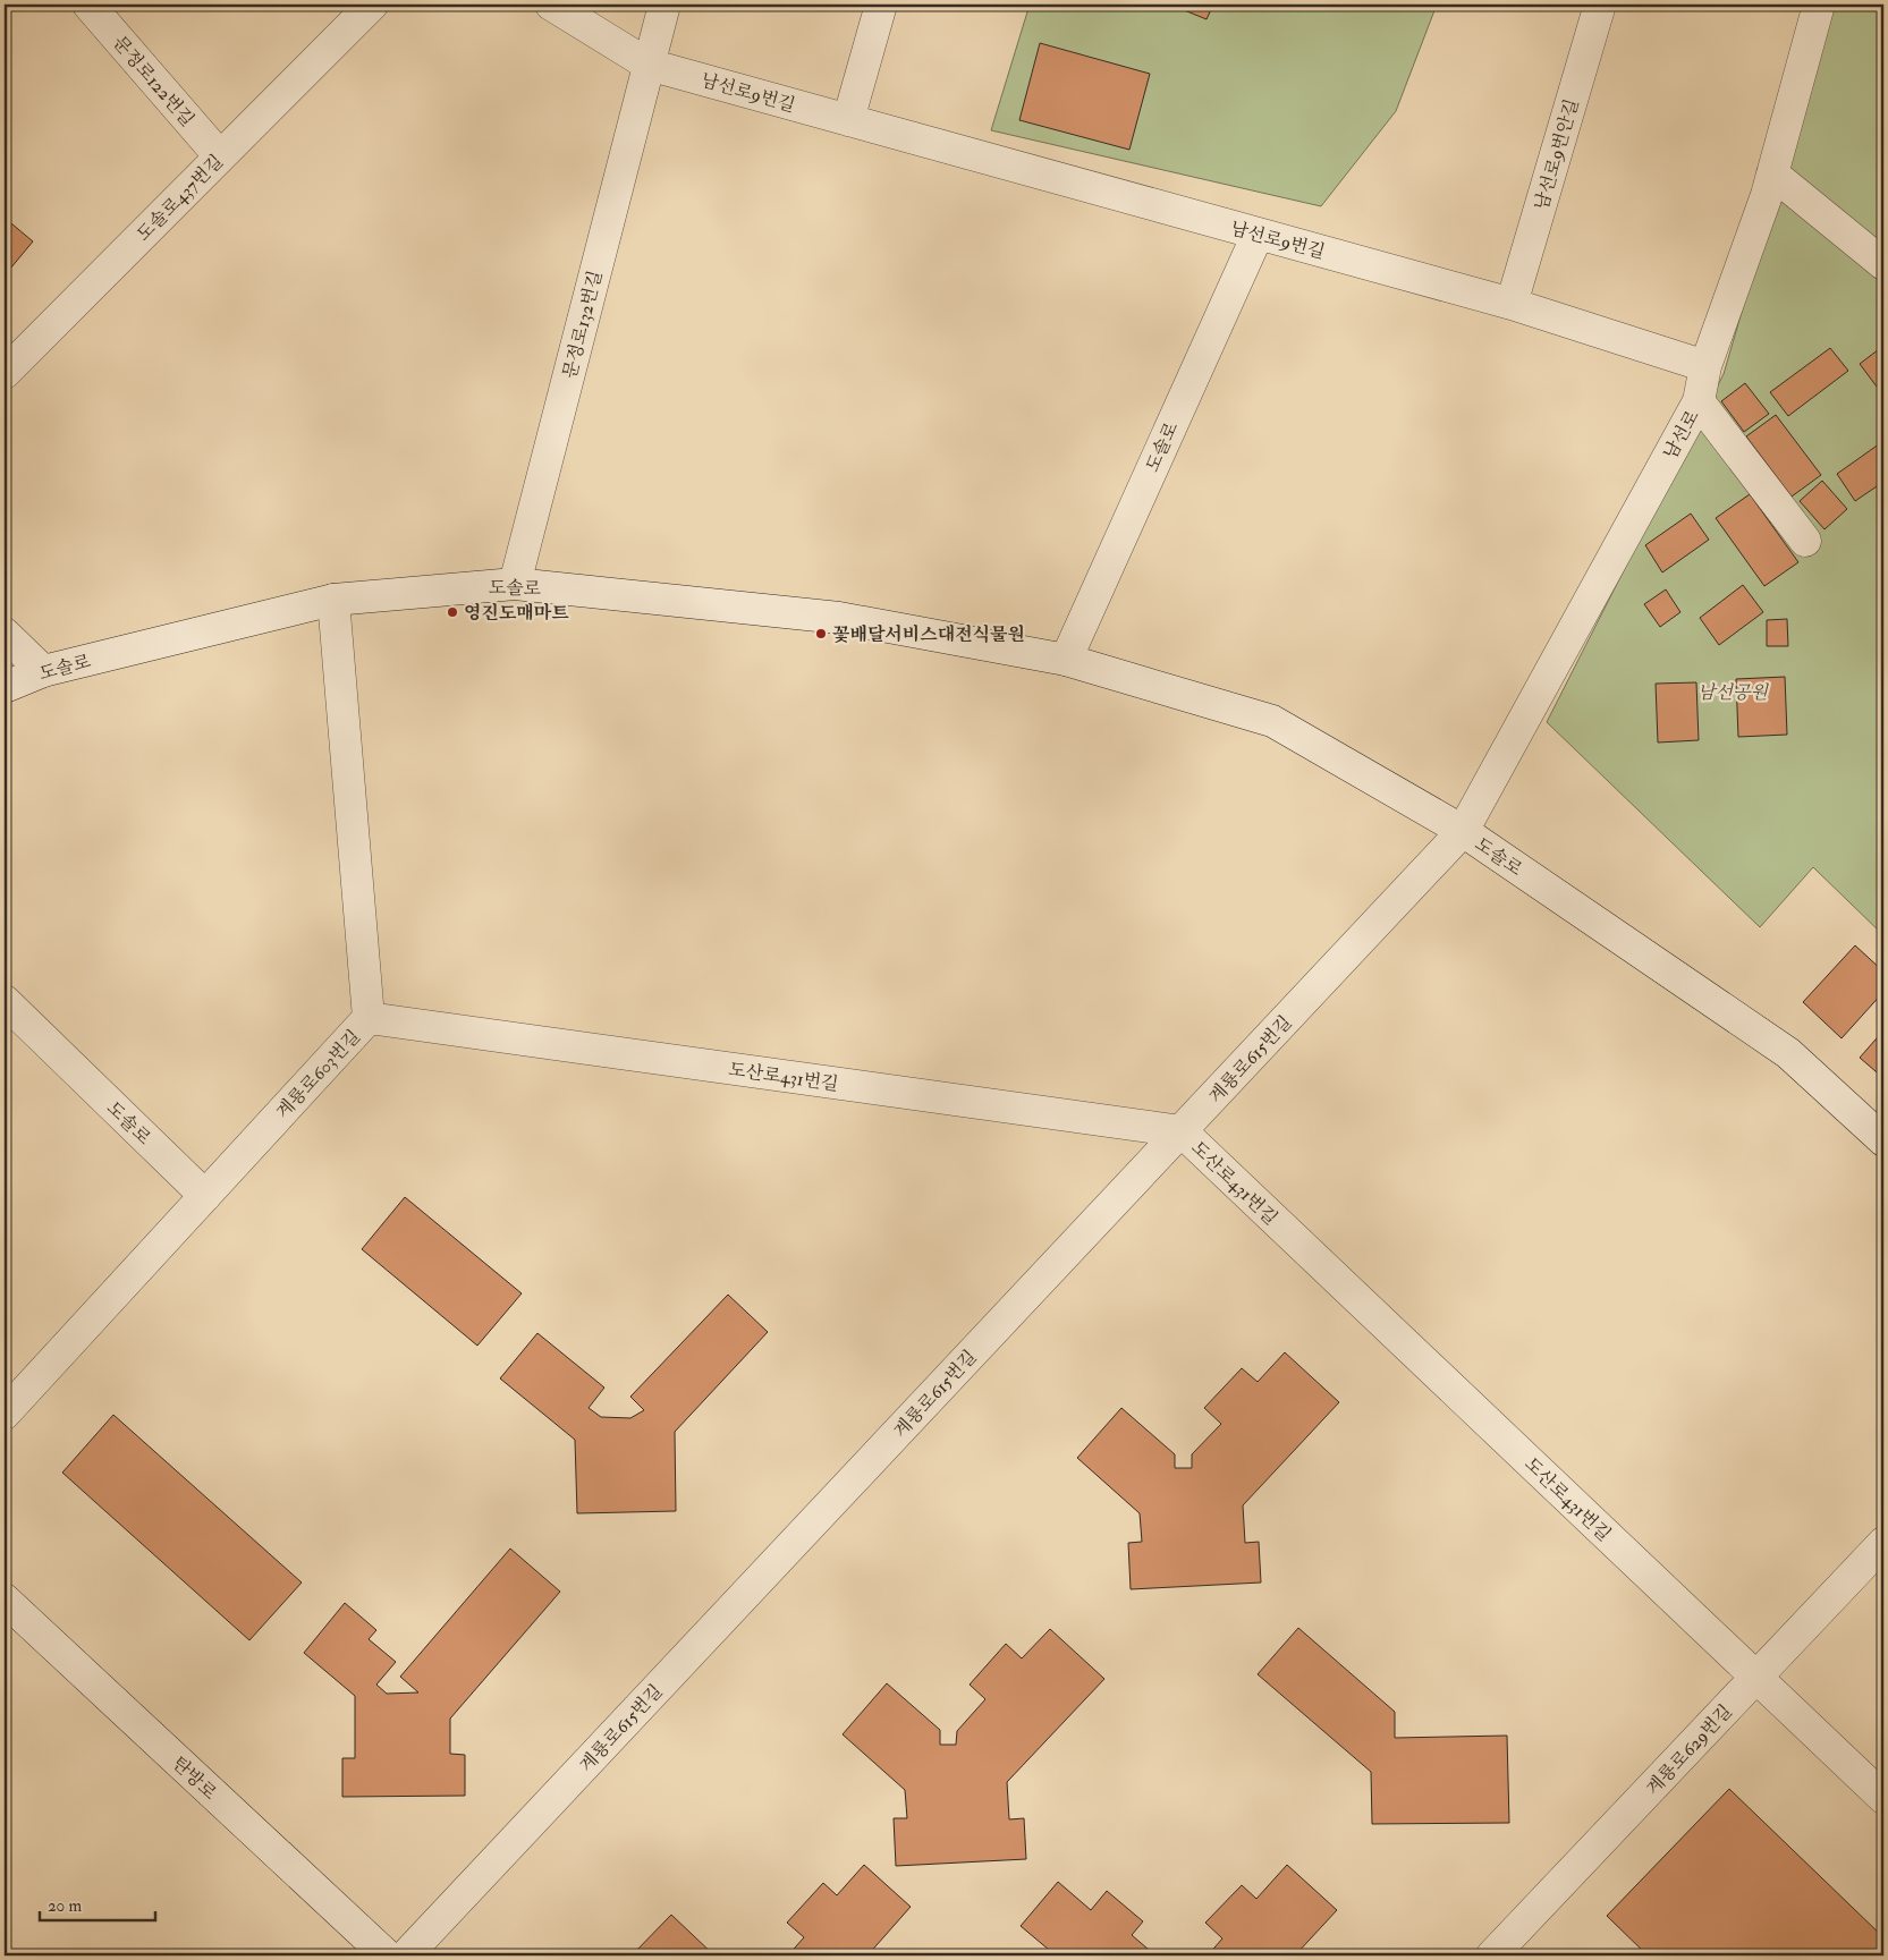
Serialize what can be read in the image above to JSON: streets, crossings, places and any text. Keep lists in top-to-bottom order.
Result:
{
  "streets": {
    "street": [
      "문정로122번길",
      "남선로9번길",
      "남선로9번안길",
      "도솔로437번길",
      "문정로132번길",
      "남선로",
      "도솔로",
      "계룡로615번길",
      "계룡로603번길",
      "도산로431번길",
      "계룡로629번길",
      "탄방로"
    ]
  },
  "crossings": [
    ["문정로122번길", "도솔로437번길"],
    ["남선로9번길", "남선로9번안길"],
    ["남선로9번길", "문정로132번길"],
    ["남선로9번길", "남선로"],
    ["남선로9번길", "도솔로"],
    ["문정로132번길", "도솔로"],
    ["남선로", "도솔로"],
    ["남선로", "계룡로615번길"],
    ["도솔로", "계룡로615번길"],
    ["도솔로", "계룡로603번길"],
    ["계룡로615번길", "도산로431번길"],
    ["계룡로603번길", "도산로431번길"],
    ["도산로431번길", "계룡로629번길"]
  ],
  "parks": ["남선공원"],
  "places": ["영진도매마트", "꽃배달서비스대전식물원"],
  "scale_bar": "20 m"
}
